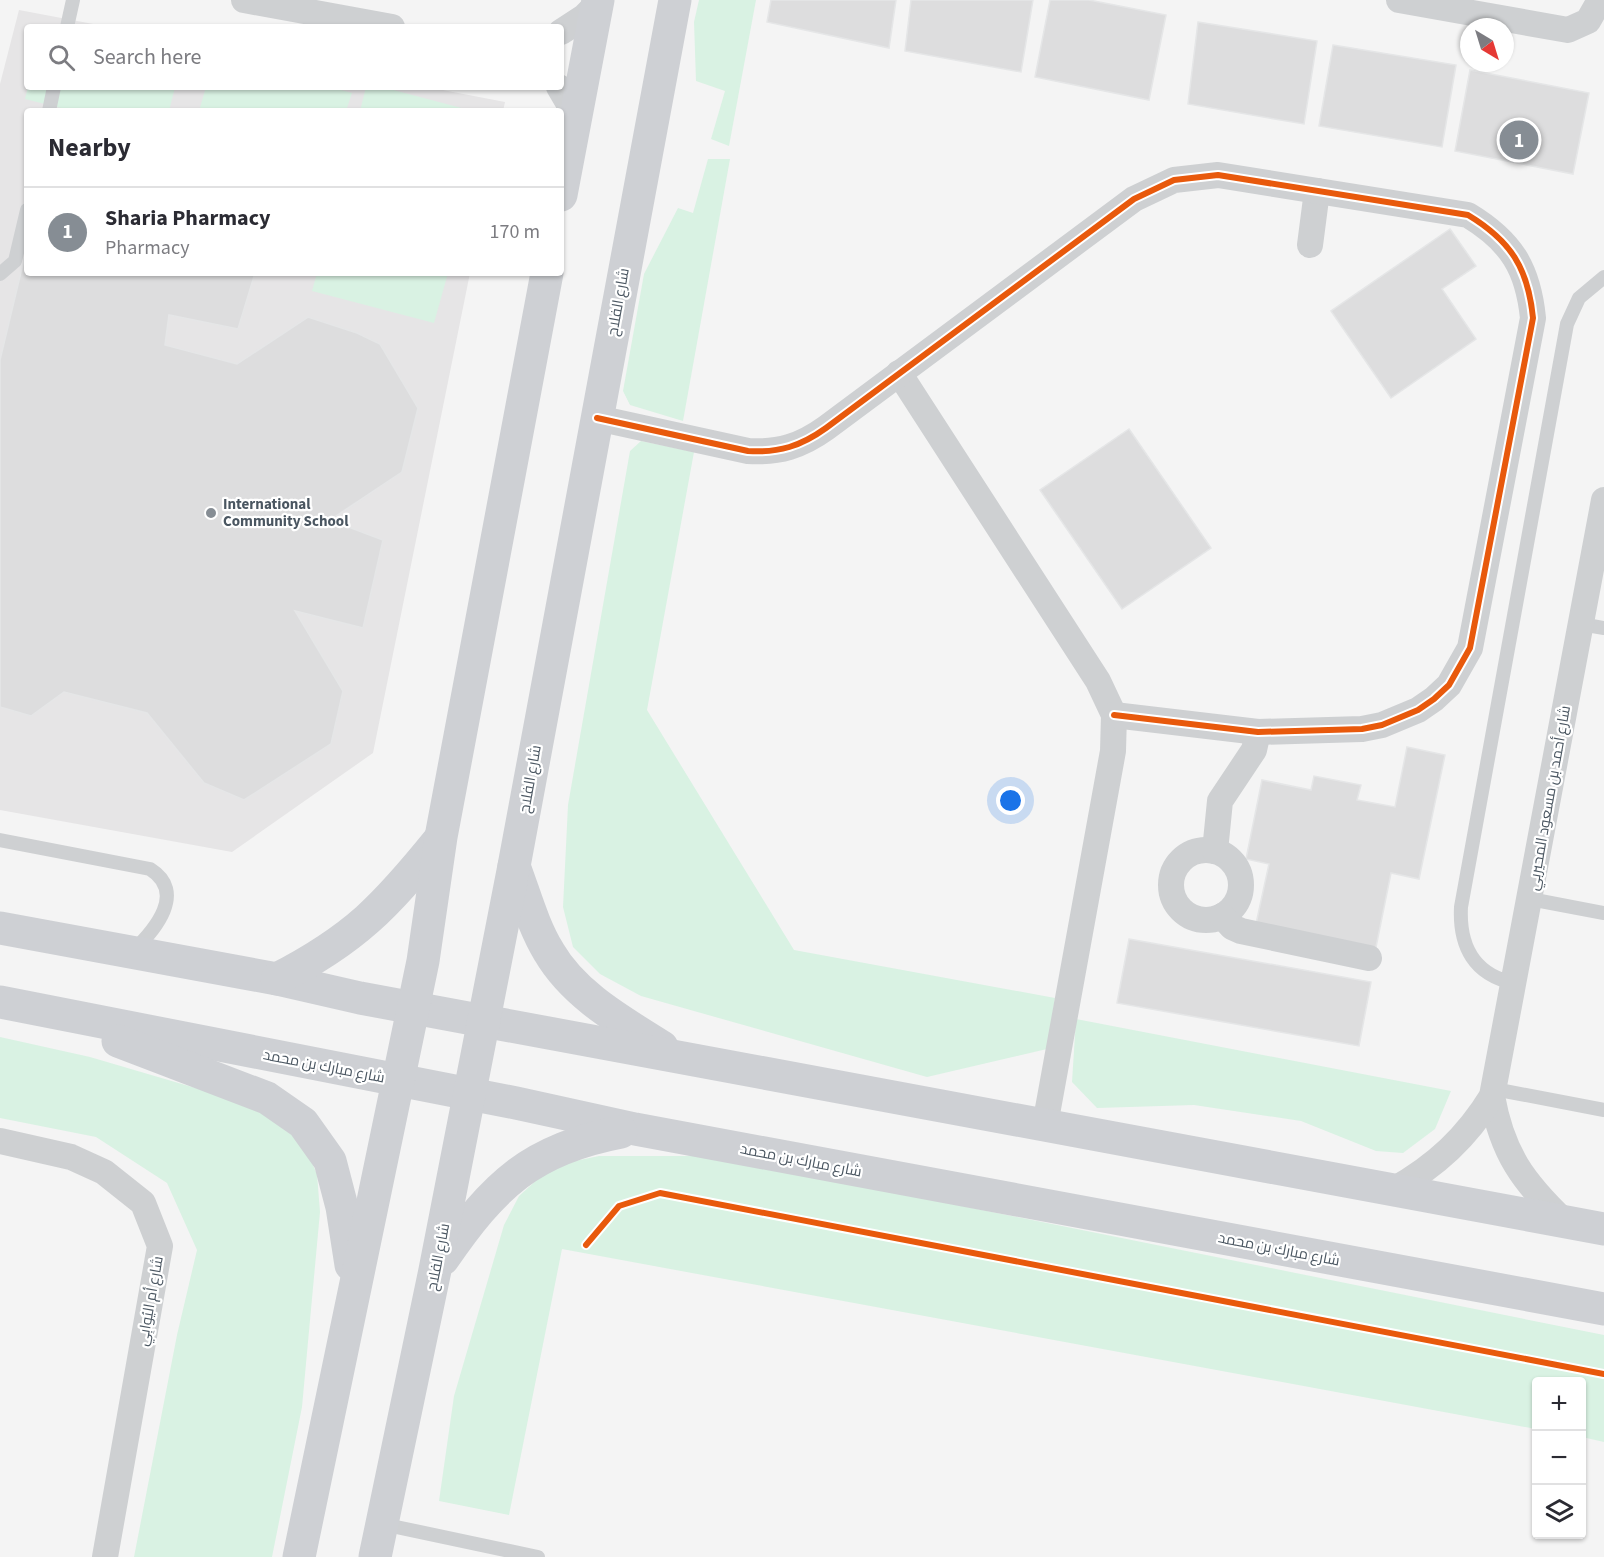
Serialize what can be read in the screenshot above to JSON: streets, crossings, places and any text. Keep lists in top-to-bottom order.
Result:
{
  "streets": {
    "main road": ["شارع الفلاح", "شارع مبارك بن محمد"],
    "street": ["شارع أحمد بن مسعود المحيربي", "شارع أم اليُوابِي"]
  },
  "crossings": [
    ["شارع الفلاح", "شارع مبارك بن محمد"]
  ],
  "places": ["International Community School"],
  "north": "bottom right",
  "page": {
    "search": "Search here",
    "heading": "Nearby",
    "pins": "1",
    "list": [
      {
        "mark": "1",
        "name": "Sharia Pharmacy",
        "note": "Pharmacy",
        "value": "170 m"
      }
    ],
    "map_buttons": ["+", "−"]
  }
}
